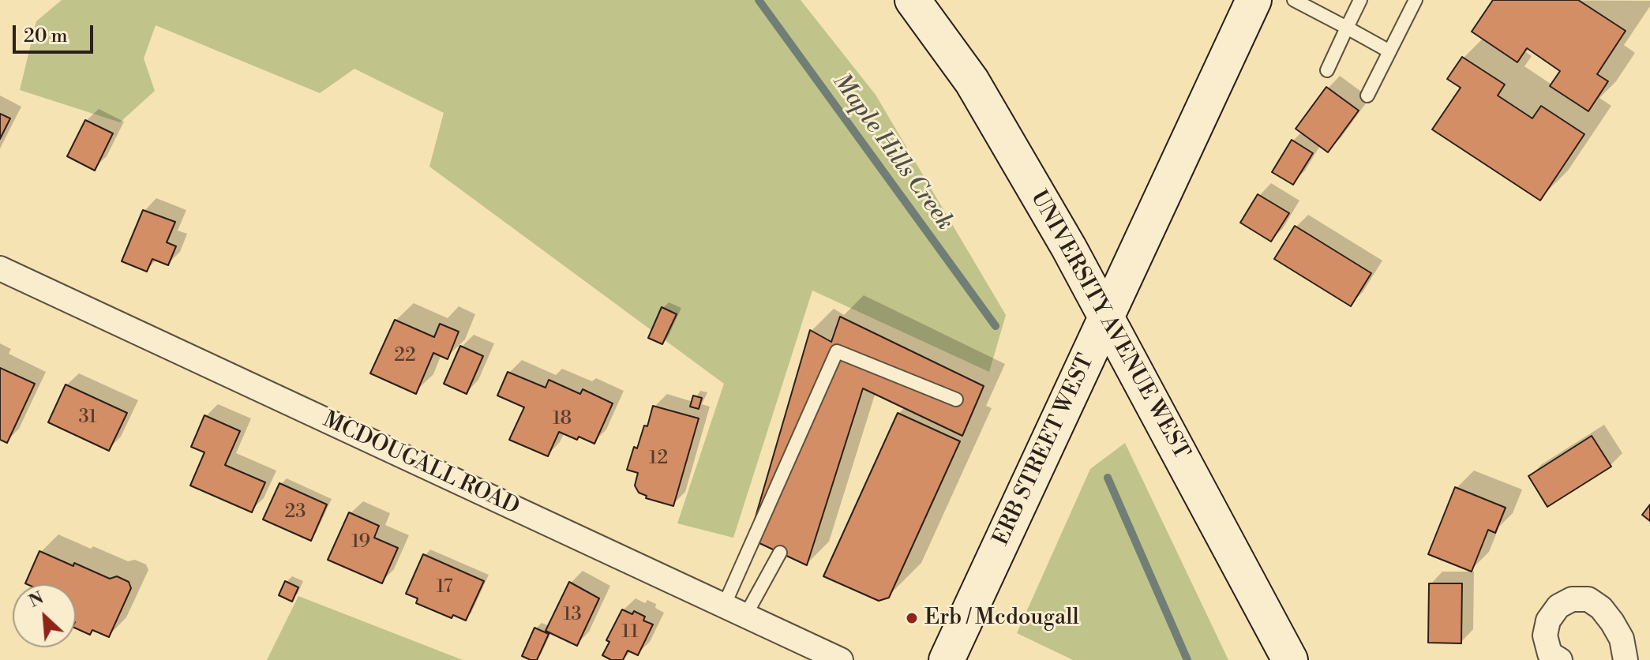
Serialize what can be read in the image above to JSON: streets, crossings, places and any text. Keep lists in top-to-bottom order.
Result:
{
  "streets": {
    "main road": ["UNIVERSITY AVENUE WEST", "ERB STREET WEST"],
    "street": ["MCDOUGALL ROAD"]
  },
  "crossings": [
    ["UNIVERSITY AVENUE WEST", "ERB STREET WEST"]
  ],
  "water": ["Maple Hills Creek"],
  "places": ["Erb / Mcdougall"],
  "house_numbers": [
    "22",
    "31",
    "18",
    "12",
    "23",
    "19",
    "17",
    "13",
    "11"
  ],
  "scale_bar": "20 m",
  "north": "top left"
}
